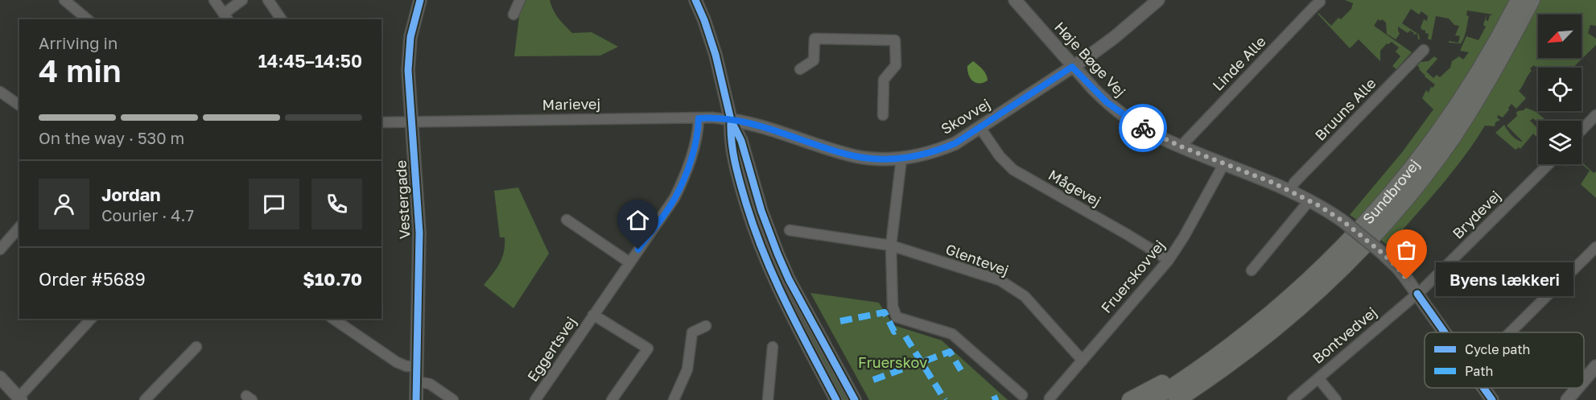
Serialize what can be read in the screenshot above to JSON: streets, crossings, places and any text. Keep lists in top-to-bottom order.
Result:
{
  "streets": {
    "main road": ["Sundbrovej"],
    "street": [
      "Høje Bøge Vej",
      "Linde Alle",
      "Marievej",
      "Bruuns Alle",
      "Skovvej",
      "Mågevej",
      "Vestergade",
      "Brydevej",
      "Glentevej",
      "Fruerskovvej",
      "Bontvedvej",
      "Eggertsvej"
    ]
  },
  "crossings": [
    ["Høje Bøge Vej", "Linde Alle"],
    ["Høje Bøge Vej", "Bruuns Alle"],
    ["Høje Bøge Vej", "Skovvej"],
    ["Høje Bøge Vej", "Brydevej"],
    ["Høje Bøge Vej", "Fruerskovvej"],
    ["Høje Bøge Vej", "Bontvedvej"],
    ["Marievej", "Skovvej"],
    ["Marievej", "Vestergade"],
    ["Marievej", "Eggertsvej"],
    ["Skovvej", "Mågevej"],
    ["Mågevej", "Fruerskovvej"],
    ["Brydevej", "Bontvedvej"],
    ["Glentevej", "Fruerskovvej"]
  ],
  "parks": ["Fruerskov"],
  "places": ["Byens lækkeri"],
  "legend": ["Cycle path", "Path"],
  "north": "bottom left",
  "page": {
    "heading": ["4 min", "Arriving in", "14:45–14:50"],
    "panel": [
      "Jordan",
      "Courier · 4.7",
      "Order #5689",
      "$10.70"
    ],
    "bar": "On the way · 530 m",
    "bubble": "Byens lækkeri"
  }
}
